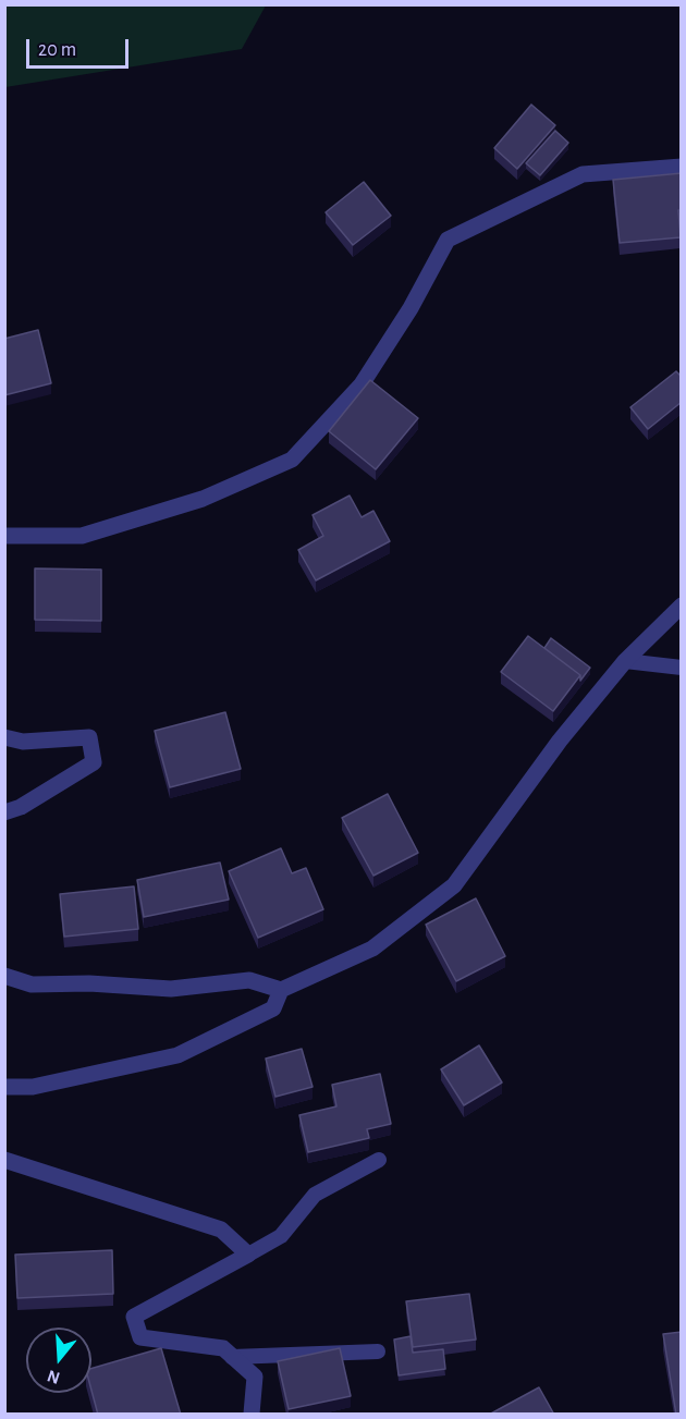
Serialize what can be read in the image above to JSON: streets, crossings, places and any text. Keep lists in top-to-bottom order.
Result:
{
  "scale_bar": "20 m",
  "north": "bottom"
}
